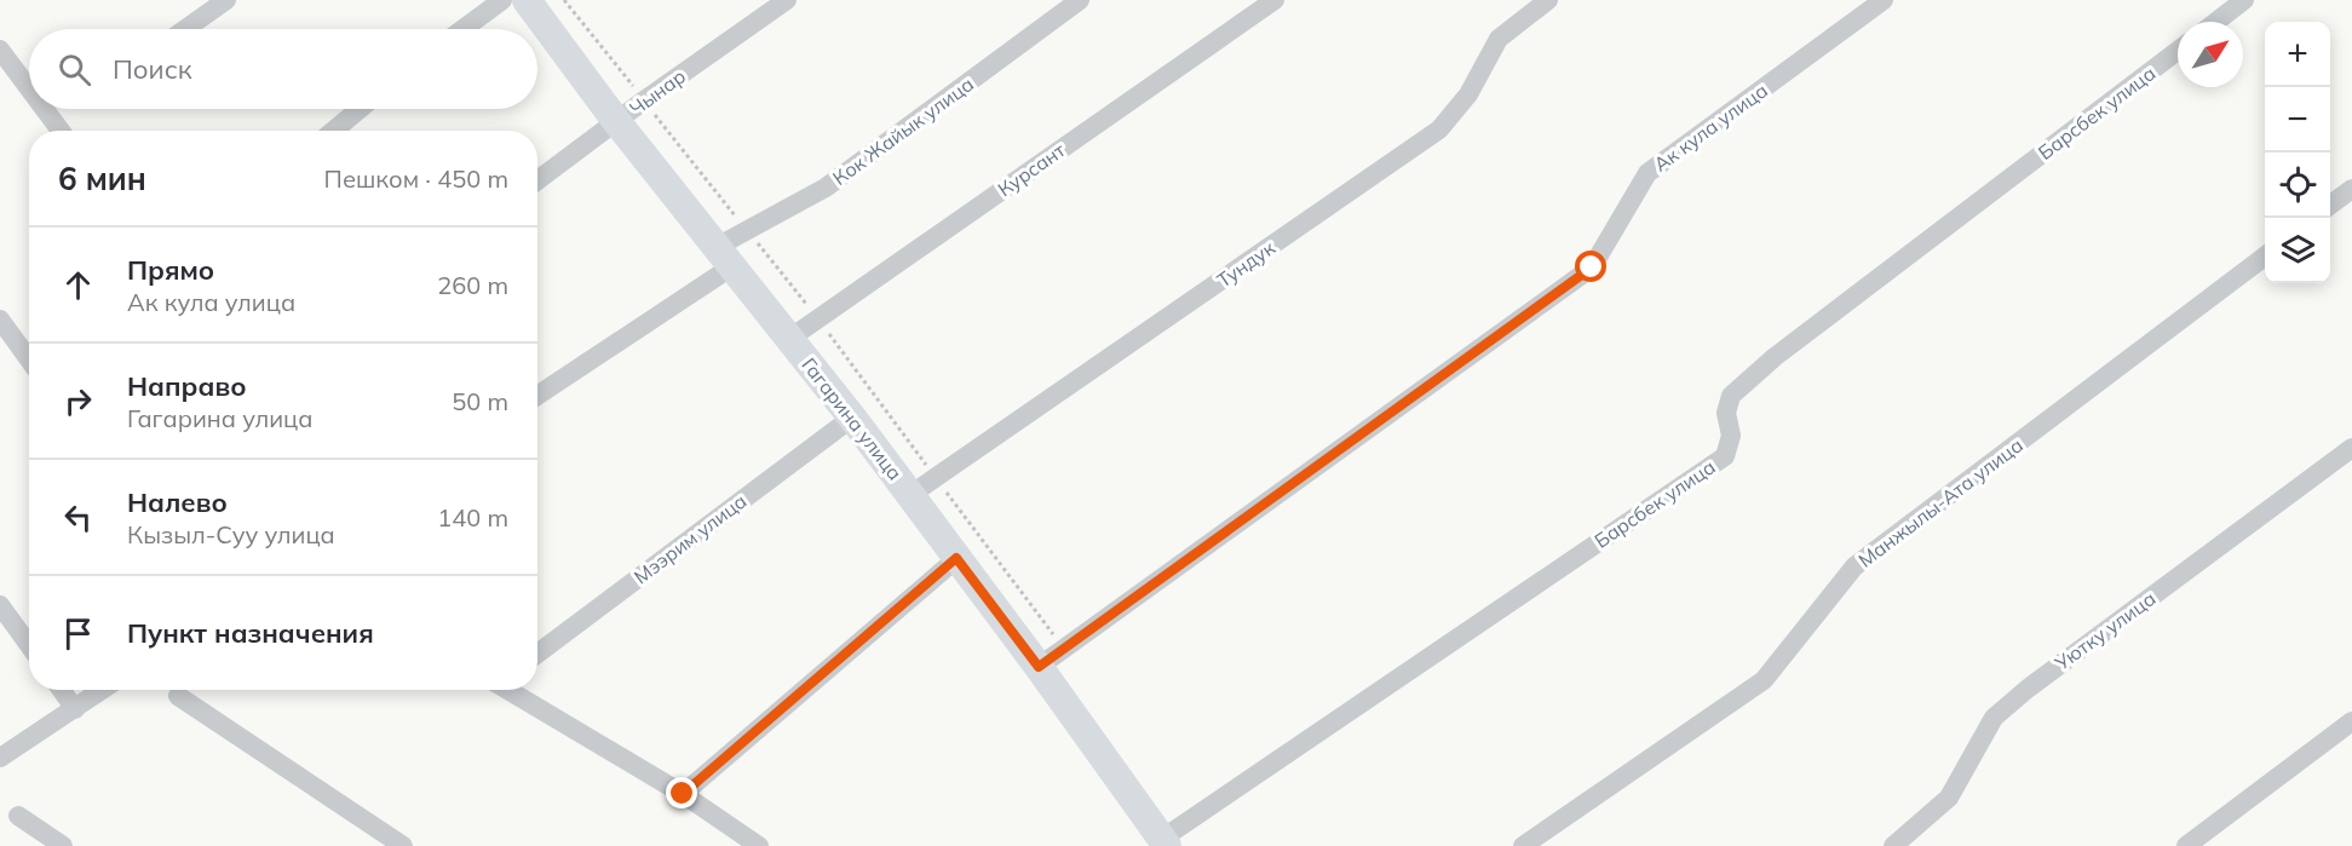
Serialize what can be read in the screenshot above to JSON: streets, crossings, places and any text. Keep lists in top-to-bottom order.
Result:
{
  "streets": {
    "main road": ["Гагарина улица"],
    "street": [
      "Чынар",
      "Барсбек улица",
      "Ак кула улица",
      "Кок Жайык улица",
      "Курсант",
      "Тундук",
      "Манжылы-Ата улица",
      "Мээрим улица",
      "Уютку улица"
    ]
  },
  "crossings": [
    ["Чынар", "Гагарина улица"],
    ["Барсбек улица", "Гагарина улица"],
    ["Ак кула улица", "Гагарина улица"],
    ["Кок Жайык улица", "Гагарина улица"],
    ["Курсант", "Гагарина улица"],
    ["Тундук", "Гагарина улица"],
    ["Гагарина улица", "Мээрим улица"]
  ],
  "north": "top right",
  "page": {
    "map_buttons": ["+", "−"],
    "search": "Поиск",
    "heading": ["6 мин", "Пешком · 450 m"],
    "list": [
      ["Прямо", "Ак кула улица", "260 m"],
      ["Направо", "Гагарина улица", "50 m"],
      ["Налево", "Кызыл-Суу улица", "140 m"],
      "Пункт назначения"
    ]
  }
}
